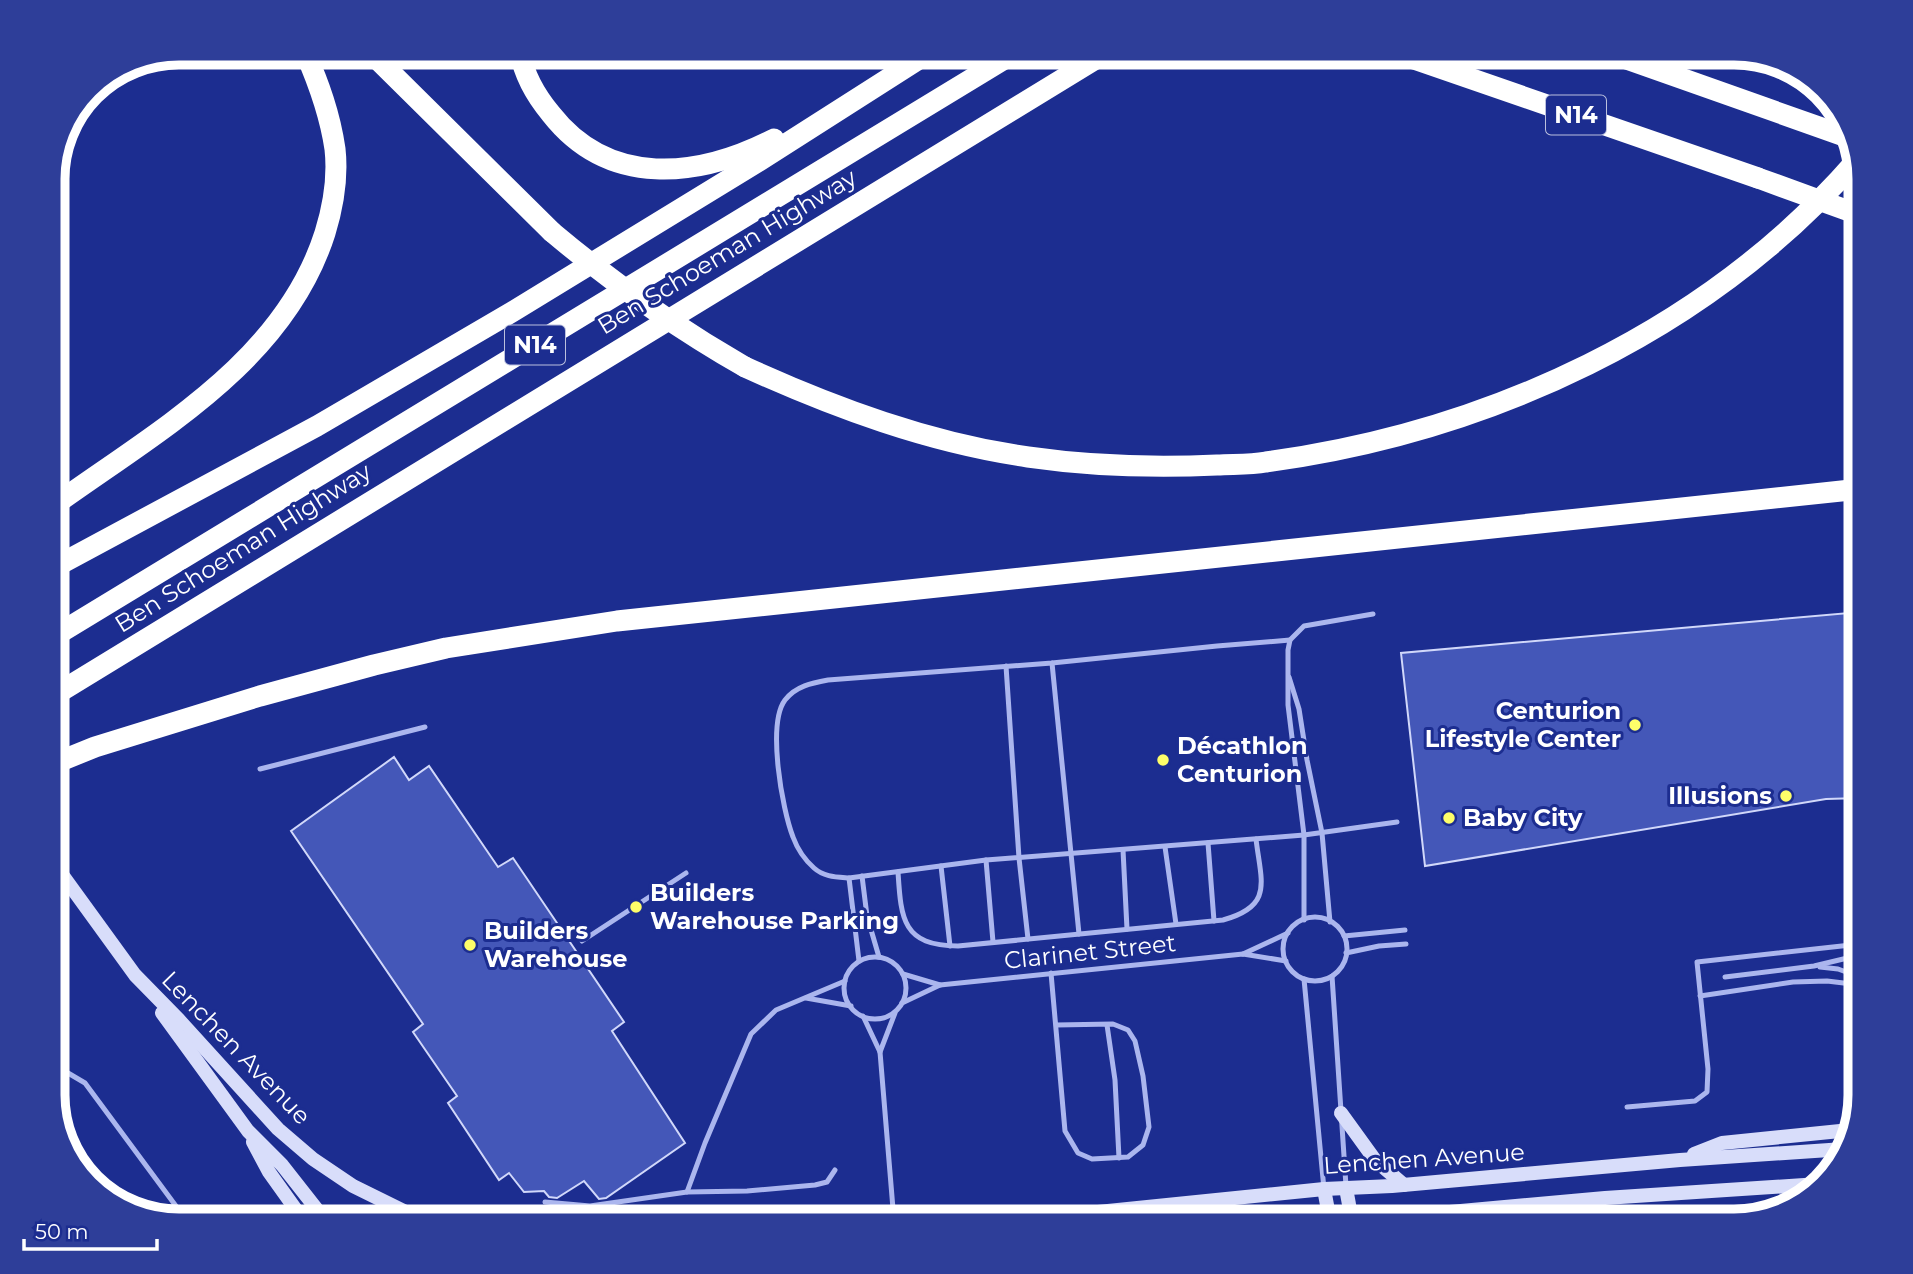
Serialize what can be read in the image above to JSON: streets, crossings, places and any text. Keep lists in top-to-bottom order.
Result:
{
  "streets": {
    "highway": ["N14", "Ben Schoeman Highway"],
    "main road": ["Lenchen Avenue"],
    "lane": ["Clarinet Street"]
  },
  "places": [
    "Centurion Lifestyle Center",
    "Décathlon Centurion",
    "Illusions",
    "Baby City",
    "Builders Warehouse Parking",
    "Builders Warehouse"
  ],
  "scale_bar": "50 m"
}
